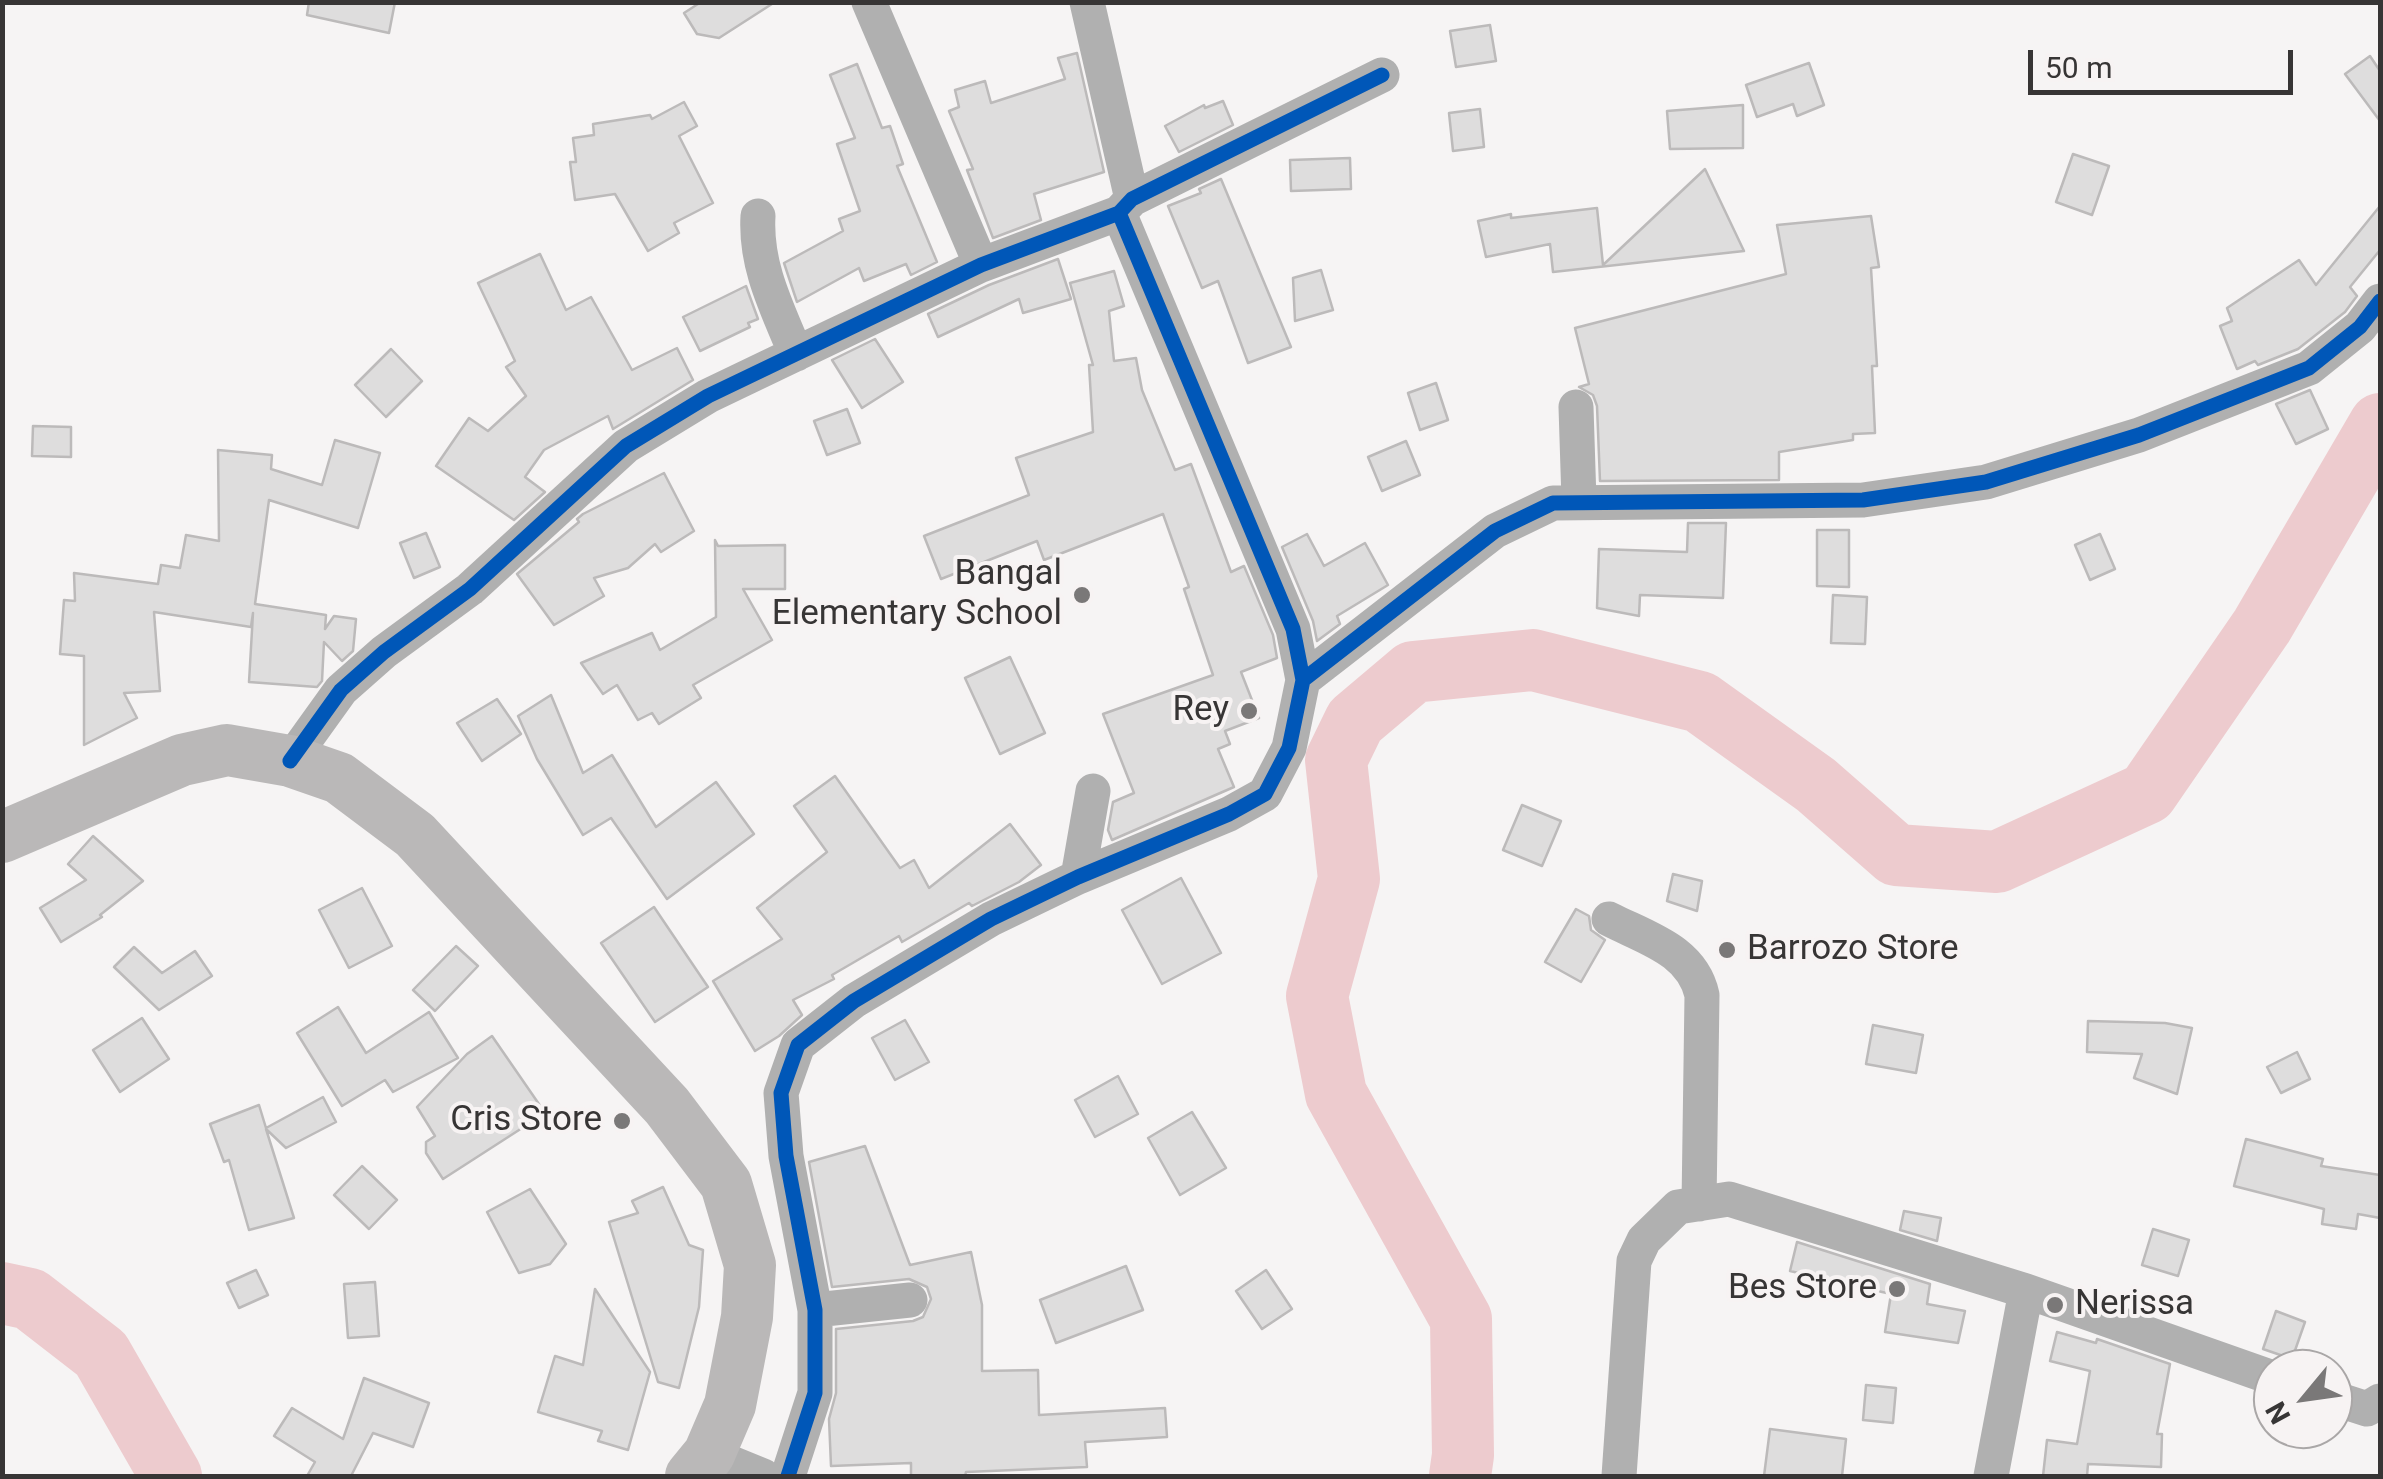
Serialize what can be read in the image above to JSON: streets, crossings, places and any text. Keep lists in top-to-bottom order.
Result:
{
  "places": [
    "Bangal Elementary School",
    "Rey",
    "Barrozo Store",
    "Cris Store",
    "Bes Store",
    "Nerissa"
  ],
  "scale_bar": "50 m",
  "north": "bottom left"
}
